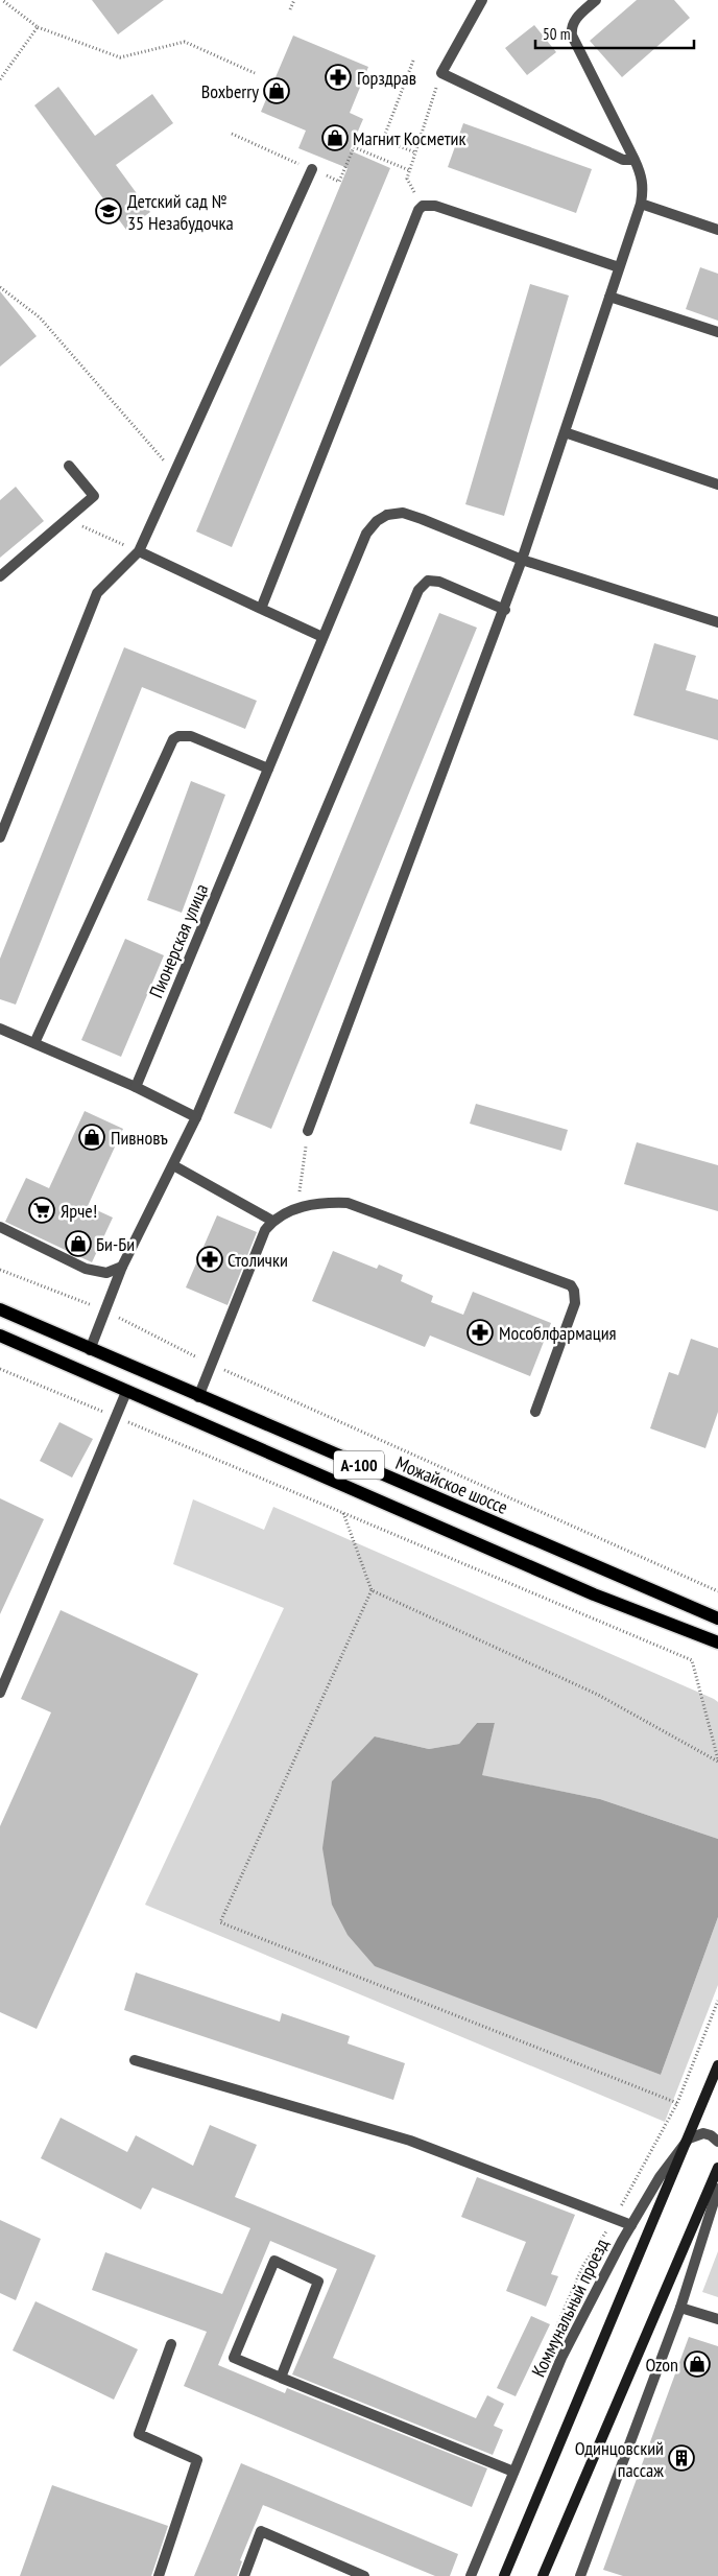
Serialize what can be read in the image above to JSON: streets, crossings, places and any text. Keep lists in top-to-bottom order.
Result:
{
  "streets": {
    "main road": ["А-100", "Можайское шоссе", "Коммунальный проезд"],
    "street": ["Пионерская улица"]
  },
  "places": {
    "pharmacy": ["Горздрав", "Столички", "Мособлфармация"],
    "shop": [
      "Boxberry",
      "Магнит Косметик",
      "Пивновъ",
      "Би-Би",
      "Ozon"
    ],
    "school or university": ["Детский сад № 35 Незабудочка"],
    "supermarket": ["Ярче!"],
    "building": ["Одинцовский пассаж"]
  },
  "scale_bar": "50 m"
}
